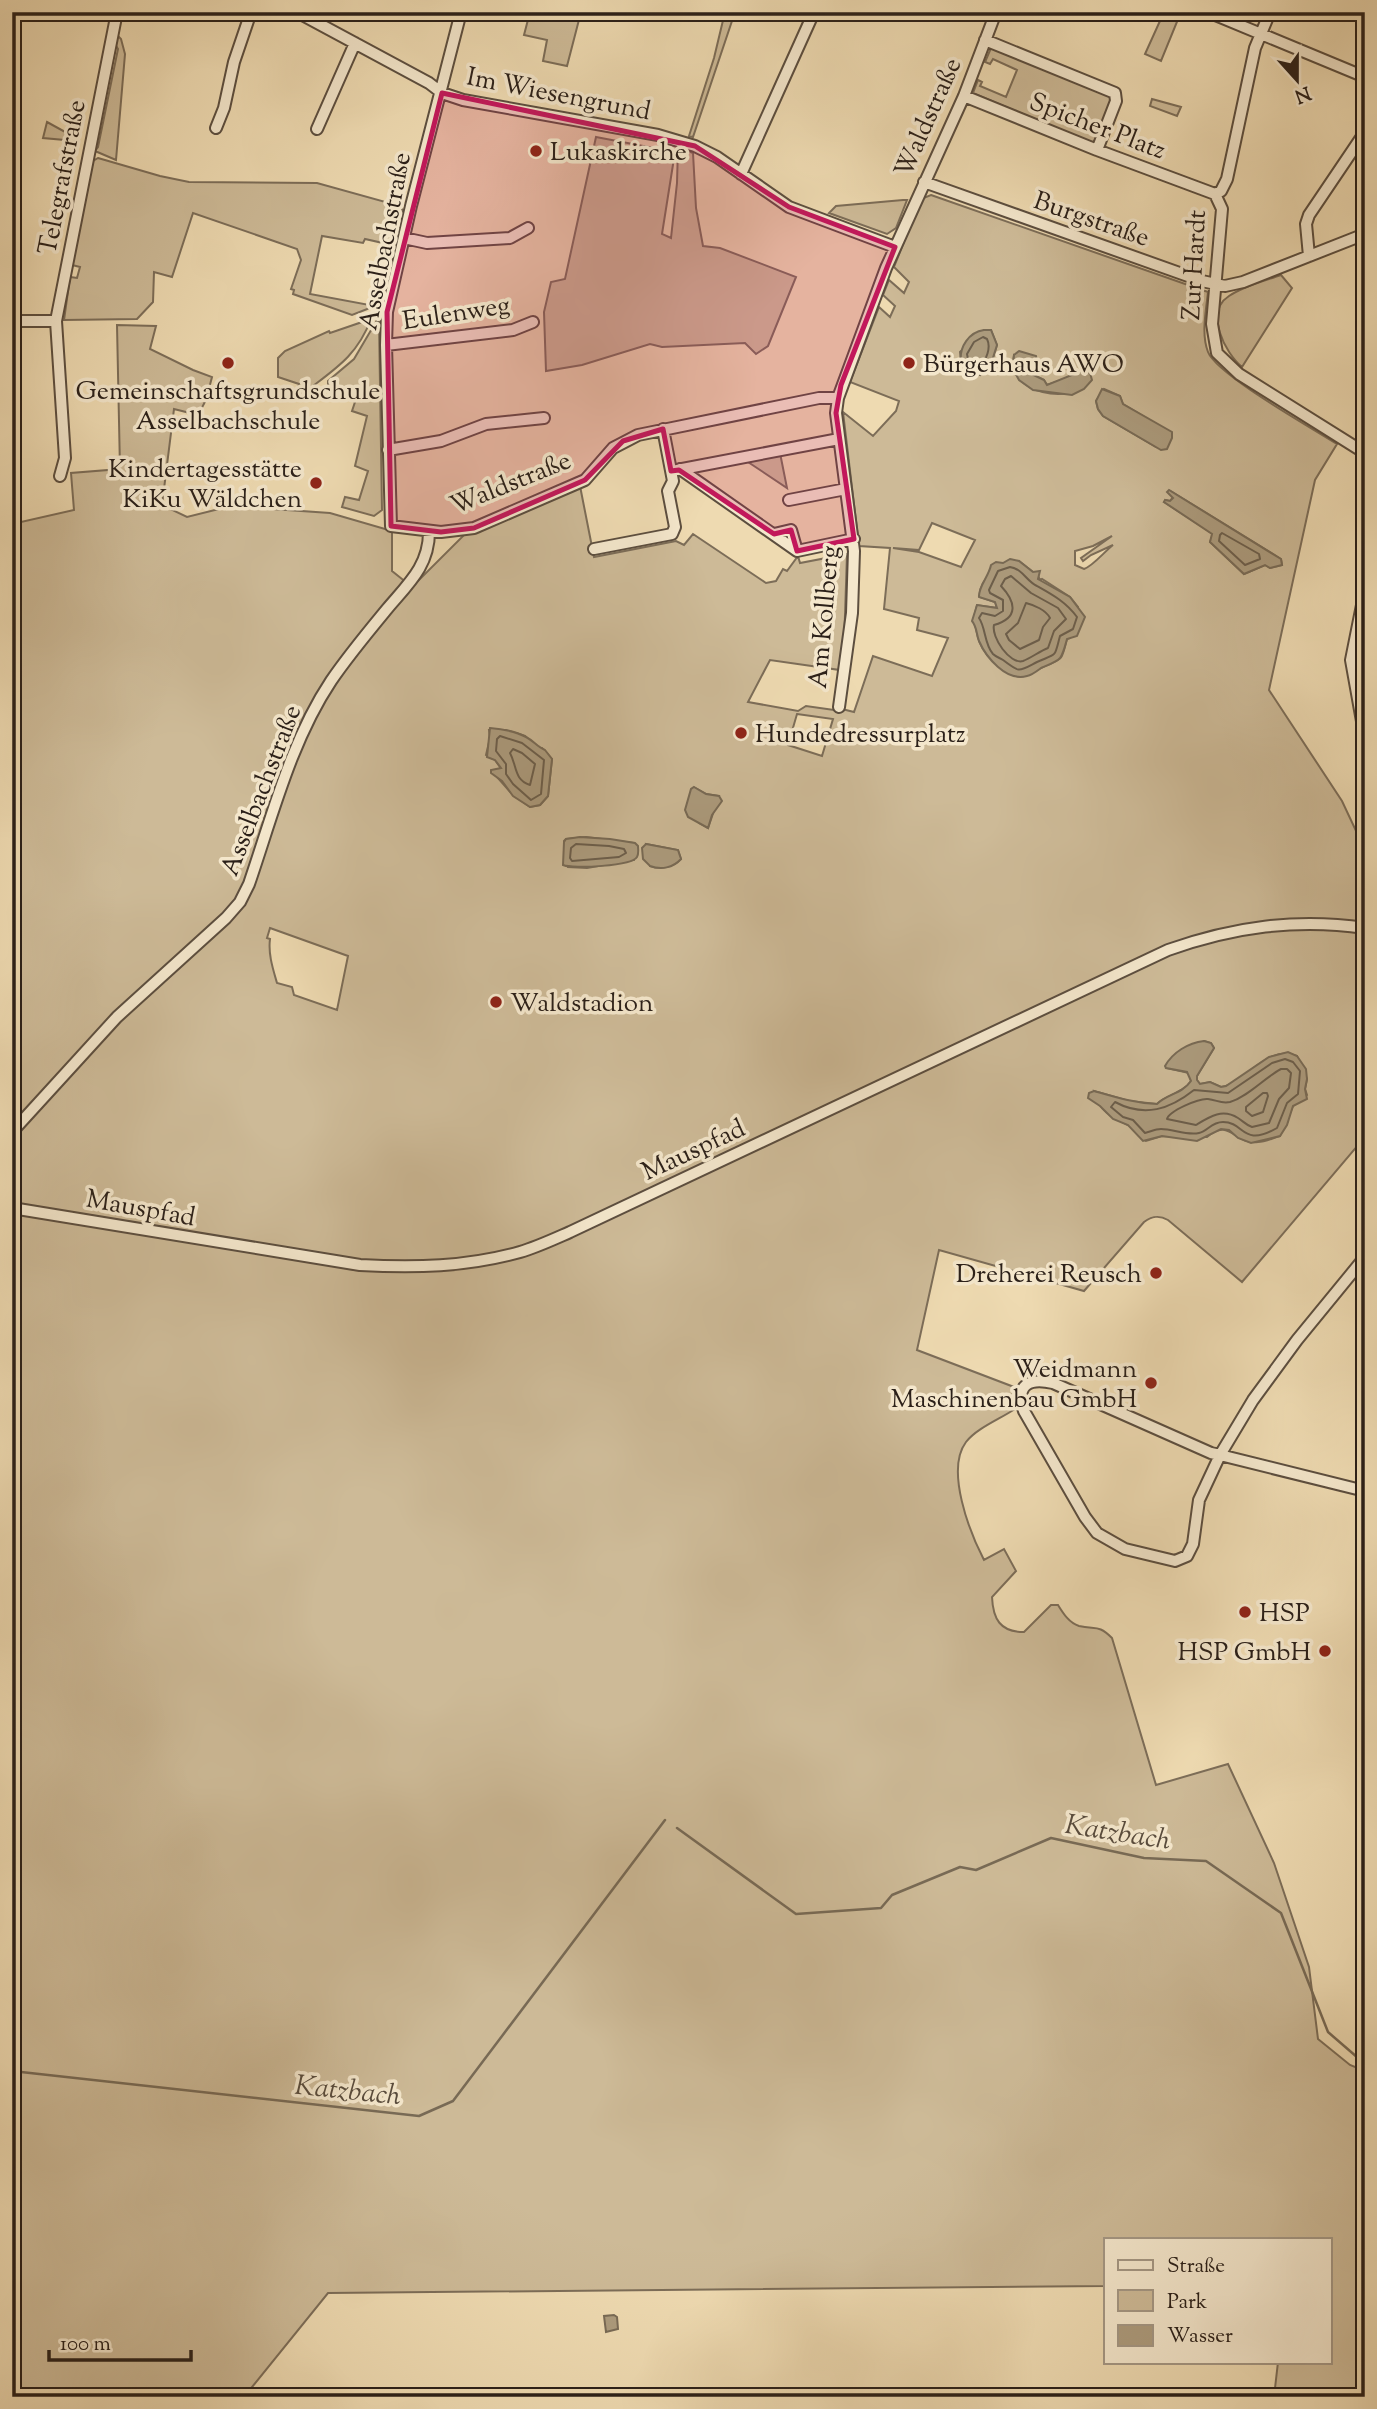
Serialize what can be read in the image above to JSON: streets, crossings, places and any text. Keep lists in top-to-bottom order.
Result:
{
  "streets": {
    "street": [
      "Im Wiesengrund",
      "Waldstraße",
      "Spicher Platz",
      "Telegrafstraße",
      "Burgstraße",
      "Asselbachstraße",
      "Zur Hardt",
      "Eulenweg",
      "Am Kollberg",
      "Mauspfad"
    ]
  },
  "crossings": [
    ["Im Wiesengrund", "Waldstraße"],
    ["Im Wiesengrund", "Asselbachstraße"],
    ["Waldstraße", "Spicher Platz"],
    ["Waldstraße", "Burgstraße"],
    ["Waldstraße", "Asselbachstraße"],
    ["Waldstraße", "Am Kollberg"],
    ["Spicher Platz", "Zur Hardt"],
    ["Burgstraße", "Zur Hardt"],
    ["Asselbachstraße", "Eulenweg"]
  ],
  "water": ["Katzbach"],
  "places": [
    "Lukaskirche",
    "Gemeinschaftsgrundschule Asselbachschule",
    "Bürgerhaus AWO",
    "Kindertagesstätte KiKu Wäldchen",
    "Hundedressurplatz",
    "Waldstadion",
    "Dreherei Reusch",
    "Weidmann Maschinenbau GmbH",
    "HSP",
    "HSP GmbH"
  ],
  "legend": ["Straße", "Park", "Wasser"],
  "scale_bar": "100 m",
  "north": "bottom"
}
